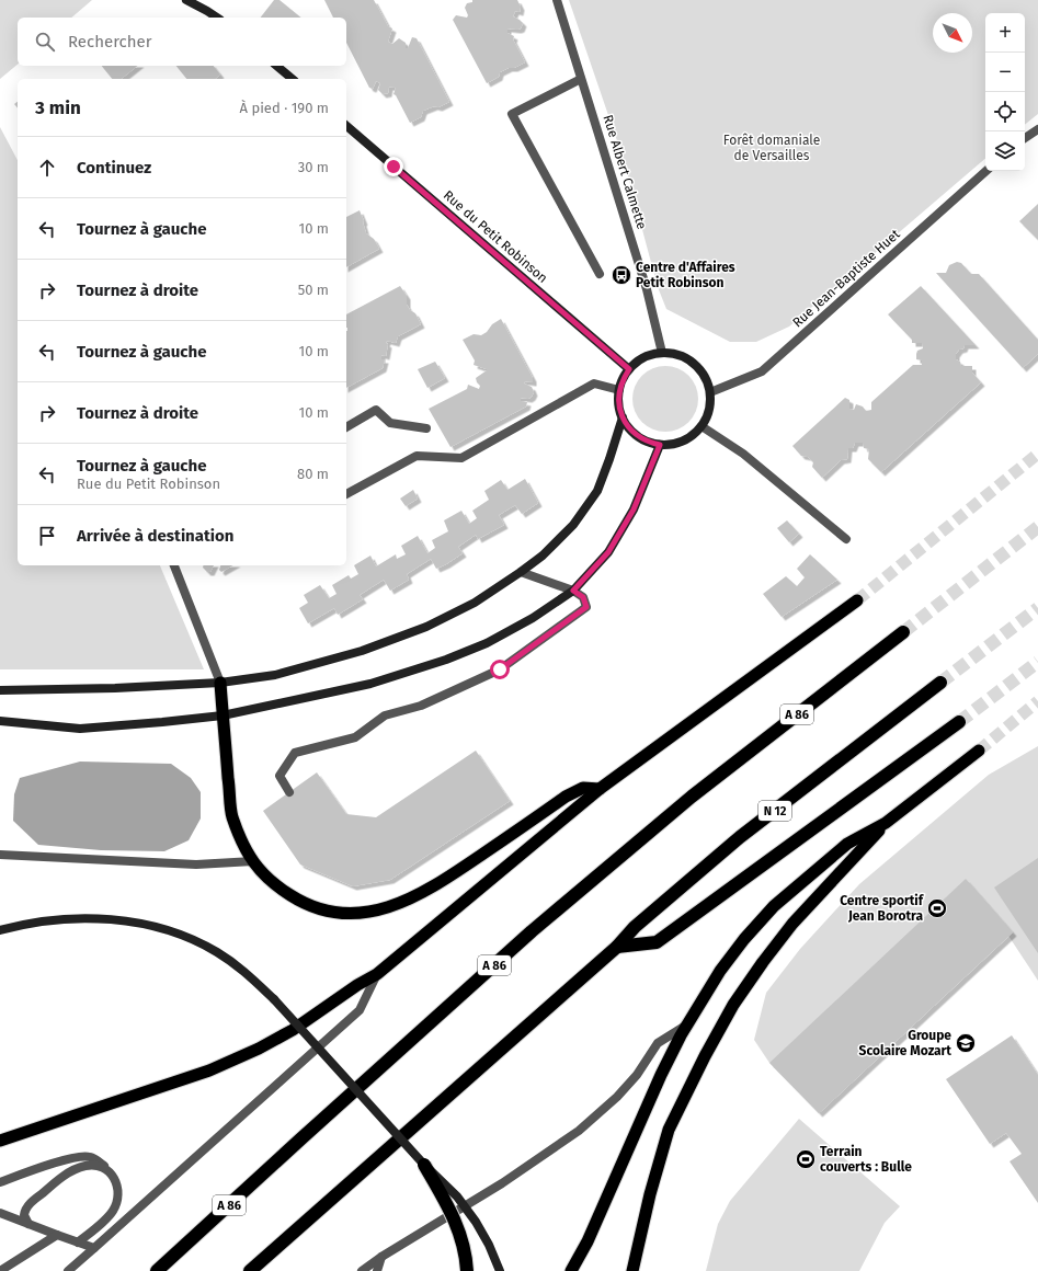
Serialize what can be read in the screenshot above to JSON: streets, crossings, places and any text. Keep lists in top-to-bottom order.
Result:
{
  "streets": {
    "highway": ["A 86", "N 12"],
    "main road": ["Rue du Petit Robinson"],
    "street": ["Rue Albert Calmette", "Rue Jean-Baptiste Huet"]
  },
  "crossings": [
    ["Rue Albert Calmette", "Rue du Petit Robinson"],
    ["Rue Albert Calmette", "Rue Jean-Baptiste Huet"],
    ["Rue du Petit Robinson", "Rue Jean-Baptiste Huet"]
  ],
  "parks": ["Forêt domaniale de Versailles"],
  "places": {
    "bus stop": ["Centre d'Affaires Petit Robinson"],
    "sports": ["Centre sportif Jean Borotra", "Terrain couverts : Bulle"],
    "school or university": ["Groupe Scolaire Mozart"]
  },
  "north": "bottom right",
  "page": {
    "map_buttons": ["+", "−"],
    "search": "Rechercher",
    "heading": ["3 min", "À pied · 190 m"],
    "list": [
      ["Continuez", "30 m"],
      ["Tournez à gauche", "10 m"],
      ["Tournez à droite", "50 m"],
      ["Tournez à gauche", "10 m"],
      ["Tournez à droite", "10 m"],
      ["Tournez à gauche", "Rue du Petit Robinson", "80 m"],
      "Arrivée à destination"
    ]
  }
}
